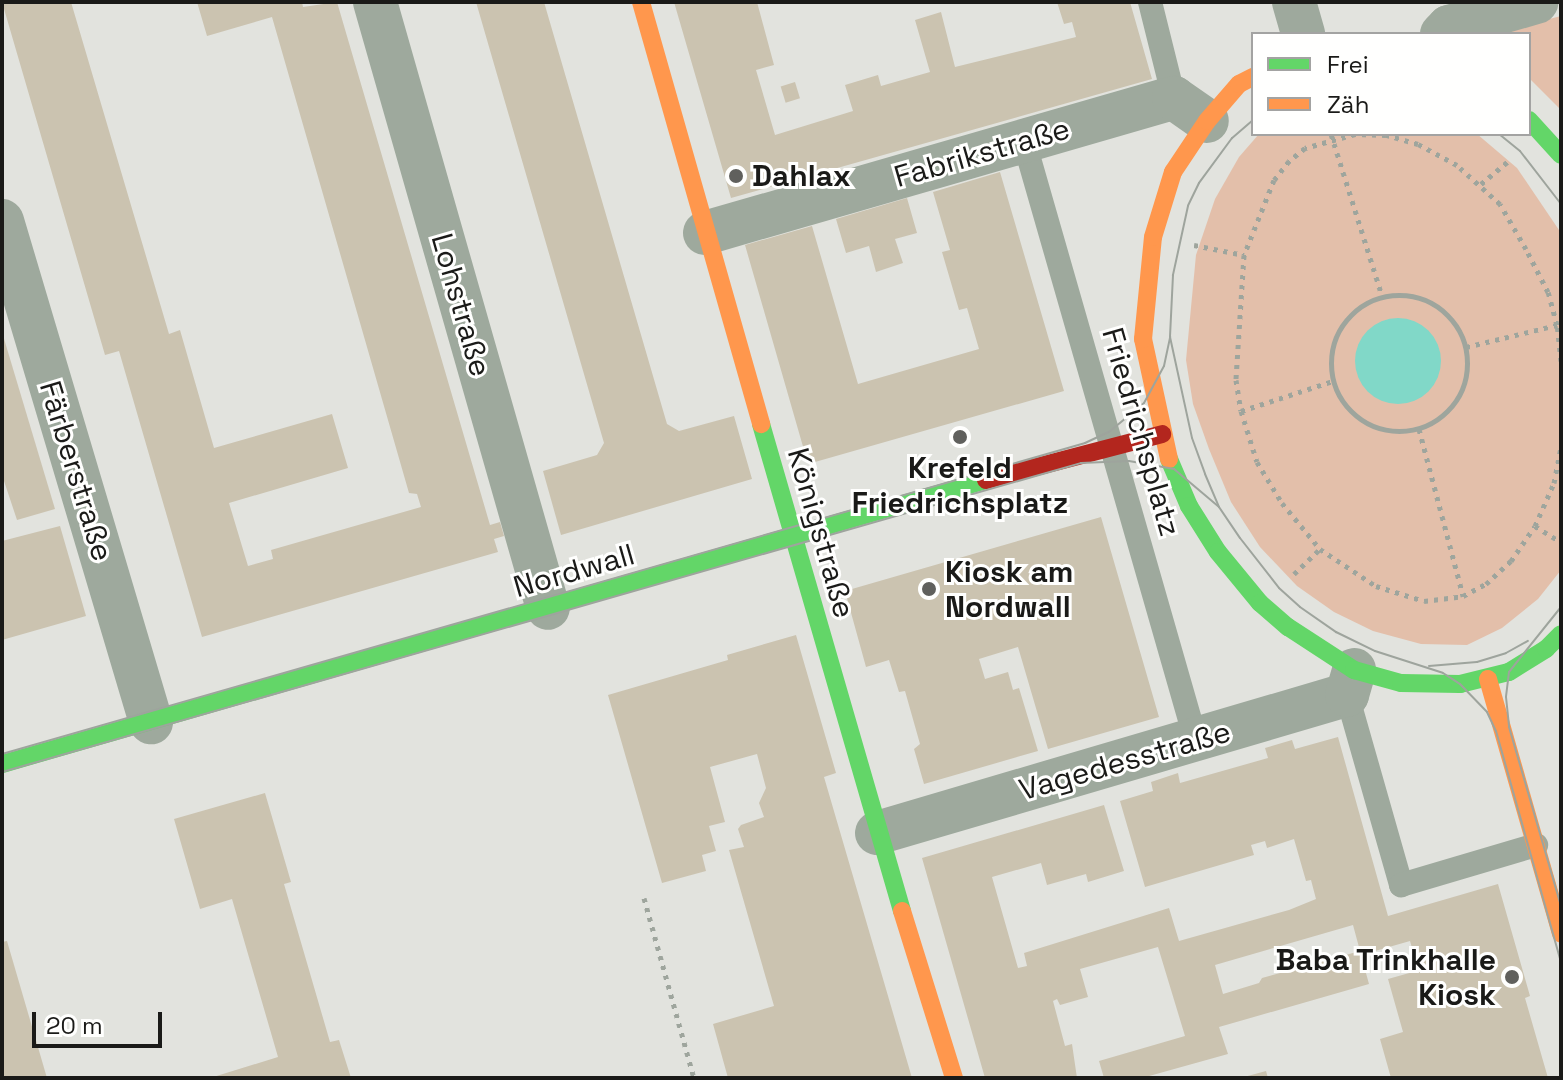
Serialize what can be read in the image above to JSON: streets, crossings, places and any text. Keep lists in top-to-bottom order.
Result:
{
  "streets": {
    "street": [
      "Fabrikstraße",
      "Lohstraße",
      "Friedrichsplatz",
      "Färberstraße",
      "Königstraße",
      "Nordwall",
      "Vagedesstraße"
    ]
  },
  "crossings": [
    ["Fabrikstraße", "Friedrichsplatz"],
    ["Fabrikstraße", "Königstraße"],
    ["Lohstraße", "Nordwall"],
    ["Friedrichsplatz", "Nordwall"],
    ["Friedrichsplatz", "Vagedesstraße"],
    ["Färberstraße", "Nordwall"],
    ["Königstraße", "Nordwall"],
    ["Königstraße", "Vagedesstraße"]
  ],
  "places": [
    "Dahlax",
    "Krefeld Friedrichsplatz",
    "Kiosk am Nordwall",
    "Baba Trinkhalle Kiosk"
  ],
  "legend": ["Frei", "Zäh"],
  "scale_bar": "20 m"
}
